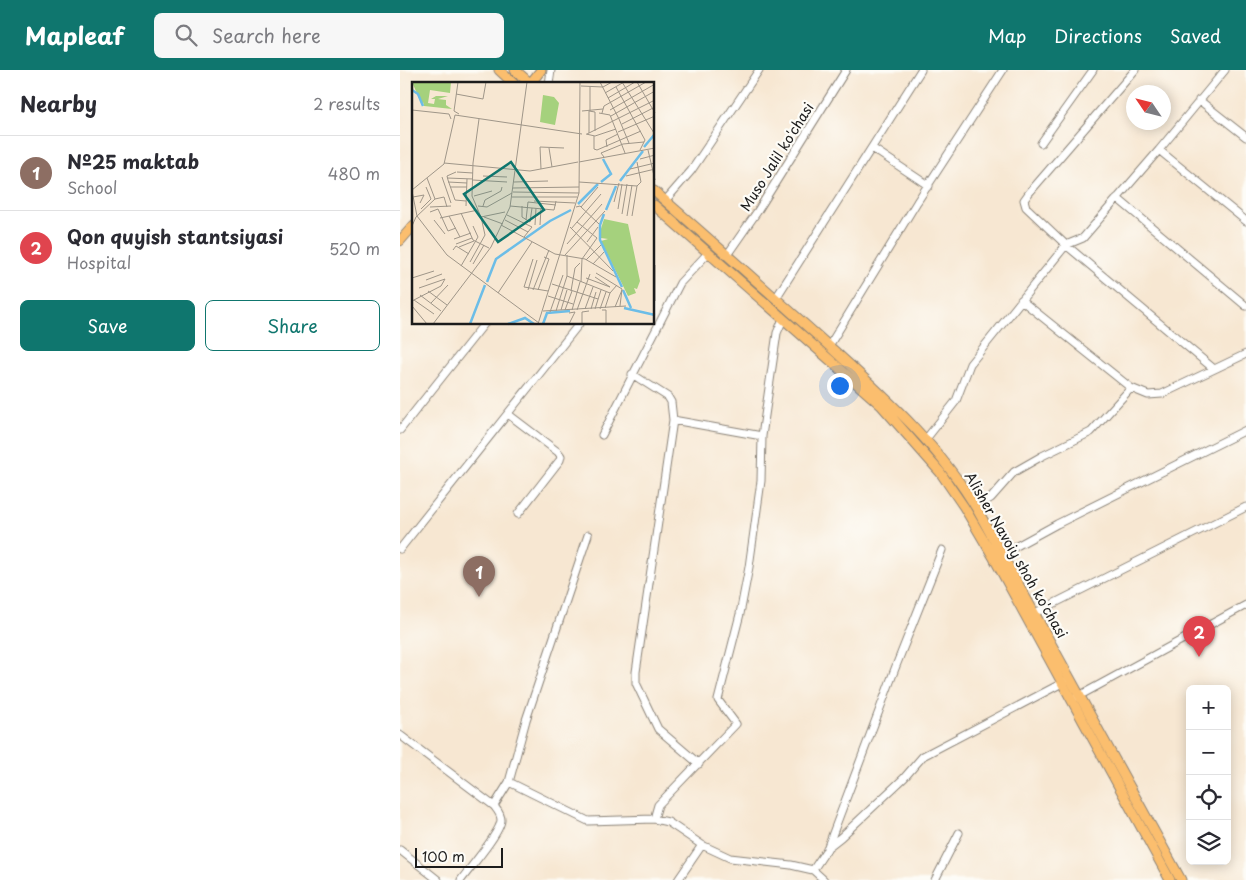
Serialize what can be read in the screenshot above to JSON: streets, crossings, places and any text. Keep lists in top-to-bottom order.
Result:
{
  "streets": {
    "main road": ["Alisher Navoiy shoh ko'chasi"],
    "street": ["Muso Jalil ko'chasi"]
  },
  "crossings": [
    ["Muso Jalil ko'chasi", "Alisher Navoiy shoh ko'chasi"]
  ],
  "scale_bar": "100 m",
  "north": "top left",
  "page": {
    "header": "Mapleaf",
    "search": "Search here",
    "nav": ["Map", "Directions", "Saved"],
    "heading": ["Nearby", "2 results"],
    "list": [
      {
        "mark": "1",
        "name": "№25 maktab",
        "note": "School",
        "value": "480 m"
      },
      {
        "mark": "2",
        "name": "Qon quyish stantsiyasi",
        "note": "Hospital",
        "value": "520 m"
      }
    ],
    "buttons": ["Save", "Share"],
    "pins": ["1", "2"],
    "map_buttons": ["+", "−"],
    "scale": "100 m"
  }
}
